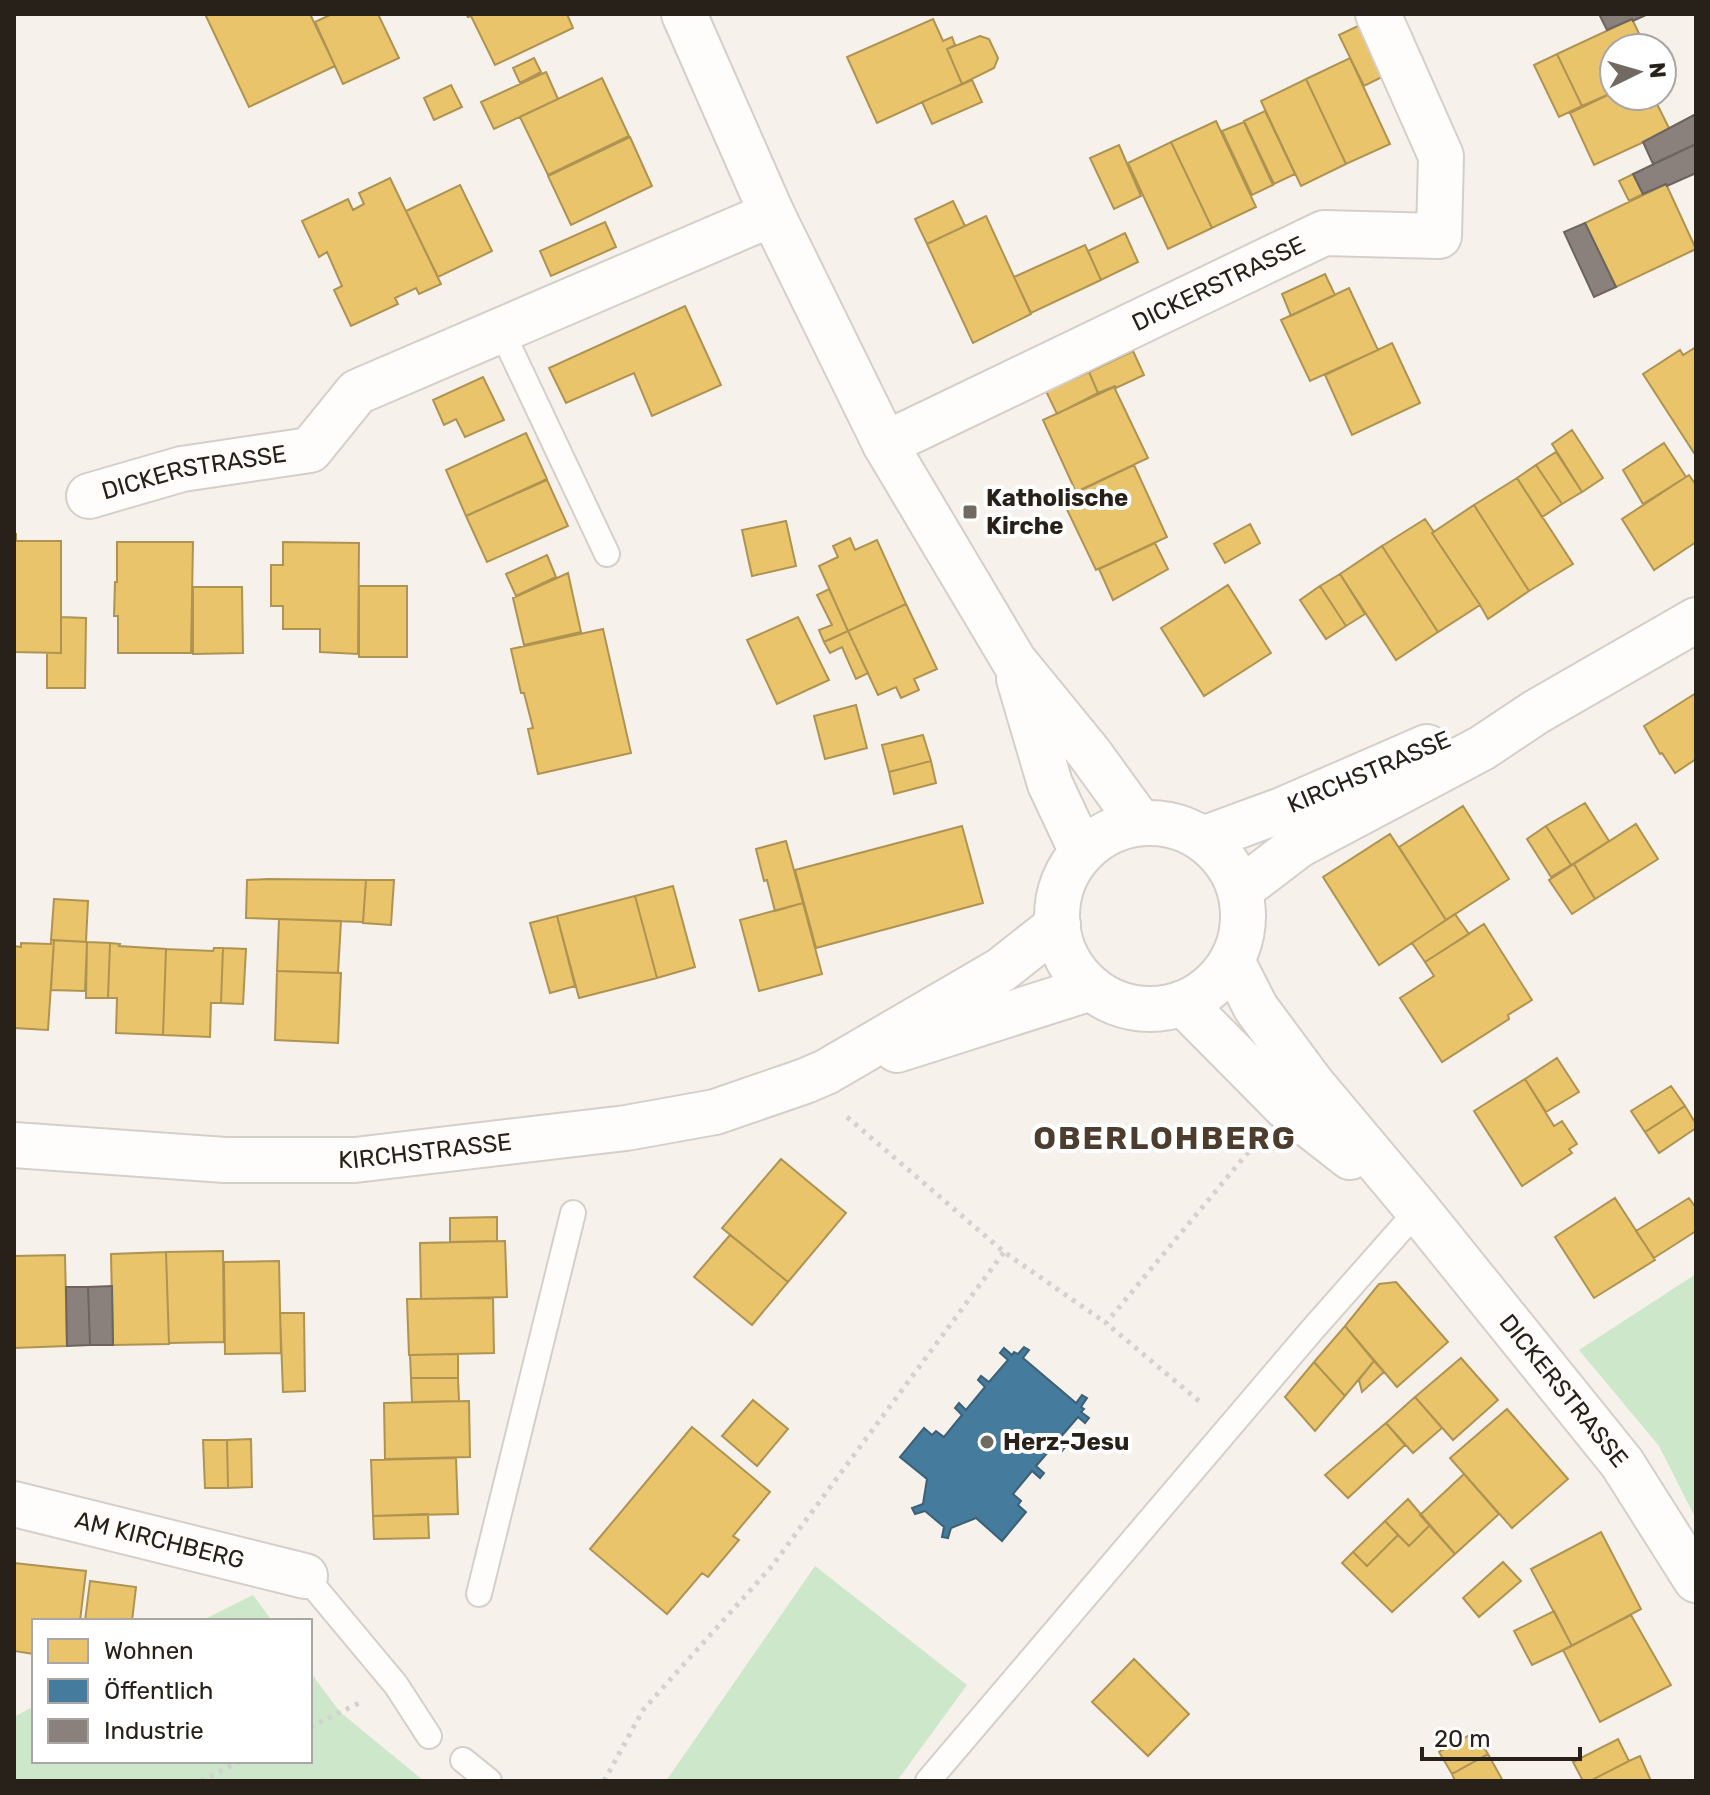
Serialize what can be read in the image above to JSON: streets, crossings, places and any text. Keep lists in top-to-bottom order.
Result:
{
  "streets": {
    "street": ["DICKERSTRASSE", "KIRCHSTRASSE", "AM KIRCHBERG"]
  },
  "crossings": [
    ["DICKERSTRASSE", "KIRCHSTRASSE"]
  ],
  "districts": ["OBERLOHBERG"],
  "places": {
    "transit": ["Katholische Kirche"],
    "other": ["Herz-Jesu"]
  },
  "legend": ["Wohnen", "Öffentlich", "Industrie"],
  "scale_bar": "20 m",
  "north": "right"
}
